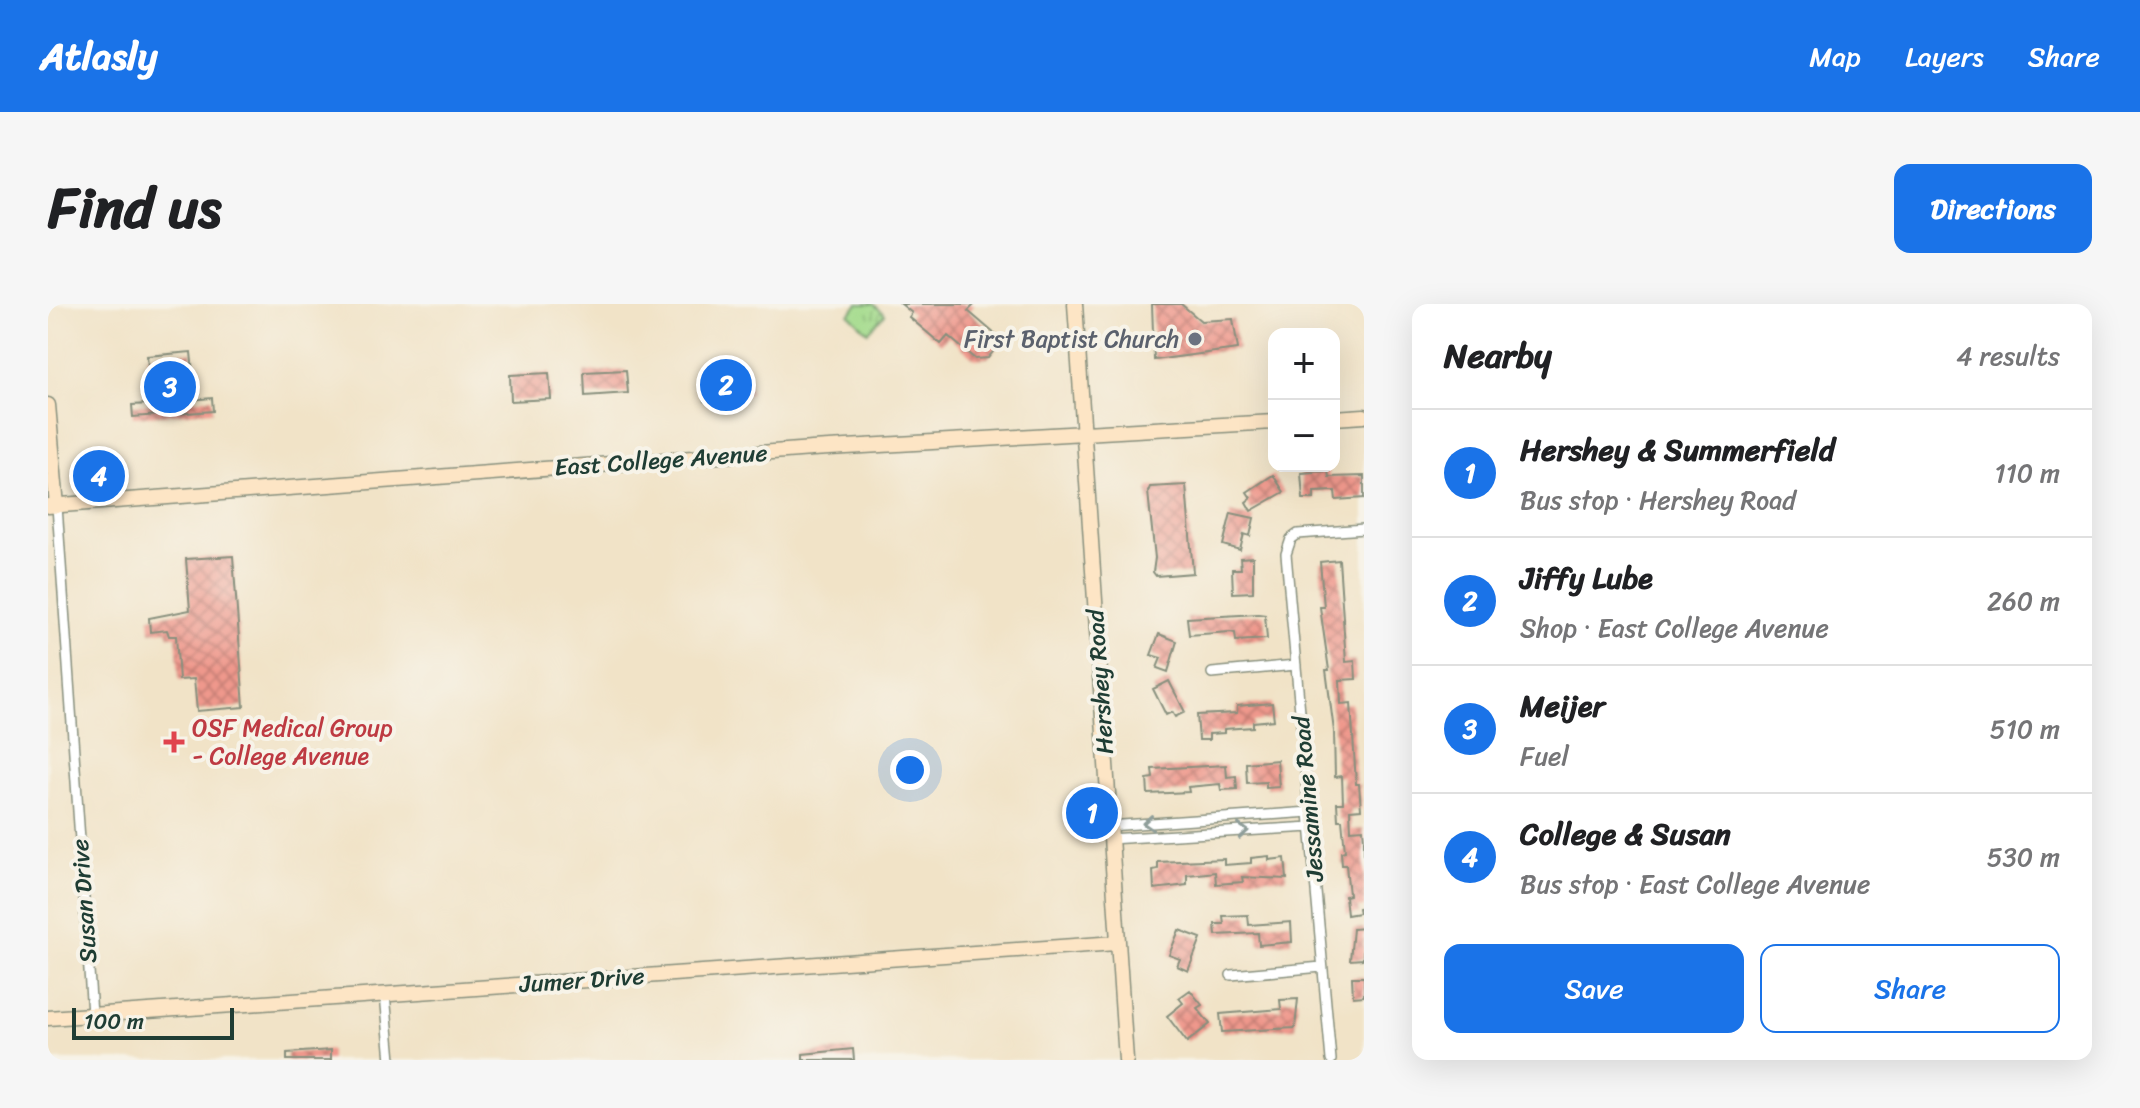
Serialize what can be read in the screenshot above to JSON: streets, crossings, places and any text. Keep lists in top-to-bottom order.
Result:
{
  "streets": {
    "main road": [
      "East College Avenue",
      "Hershey Road",
      "Susan Drive",
      "Jumer Drive"
    ],
    "street": ["Jessamine Road"]
  },
  "crossings": [
    ["East College Avenue", "Hershey Road"],
    ["East College Avenue", "Susan Drive"],
    ["Hershey Road", "Jumer Drive"],
    ["Susan Drive", "Jumer Drive"]
  ],
  "places": {
    "other": ["First Baptist Church"],
    "health": ["OSF Medical Group - College Avenue"]
  },
  "scale_bar": "100 m",
  "page": {
    "header": "Atlasly",
    "nav": ["Map", "Layers", "Share"],
    "title": "Find us",
    "buttons": [
      "Directions",
      ["Save", "Share"]
    ],
    "heading": ["Nearby", "4 results"],
    "map_buttons": ["+", "−"],
    "pins": [
      "2",
      "3",
      "4",
      "1"
    ],
    "list": [
      {
        "mark": "1",
        "name": "Hershey & Summerfield",
        "note": "Bus stop · Hershey Road",
        "value": "110 m"
      },
      {
        "mark": "2",
        "name": "Jiffy Lube",
        "note": "Shop · East College Avenue",
        "value": "260 m"
      },
      {
        "mark": "3",
        "name": "Meijer",
        "note": "Fuel",
        "value": "510 m"
      },
      {
        "mark": "4",
        "name": "College & Susan",
        "note": "Bus stop · East College Avenue",
        "value": "530 m"
      }
    ],
    "scale": "100 m"
  }
}
